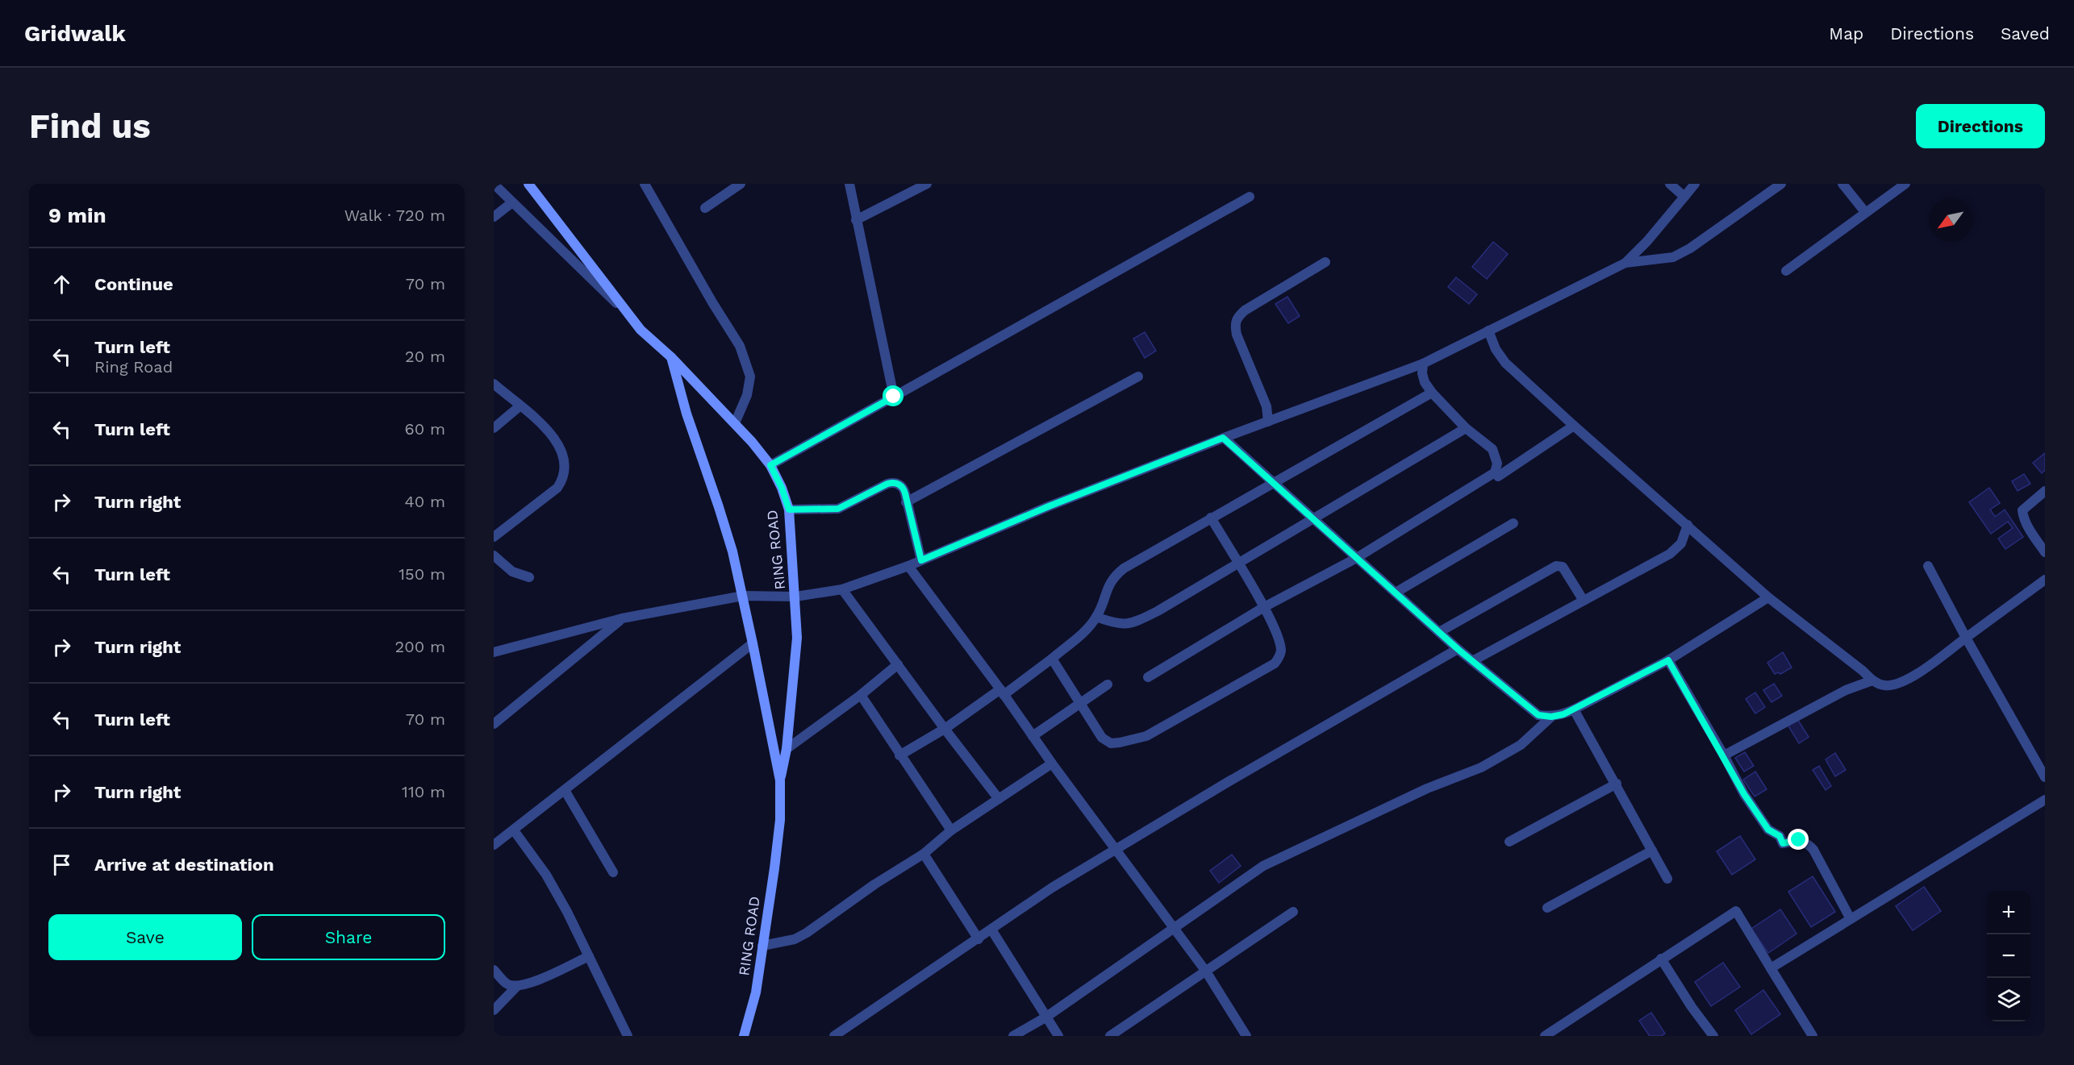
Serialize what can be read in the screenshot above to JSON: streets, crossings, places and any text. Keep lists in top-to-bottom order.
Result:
{
  "streets": {
    "main road": ["RING ROAD"]
  },
  "north": "bottom left",
  "page": {
    "header": "Gridwalk",
    "nav": ["Map", "Directions", "Saved"],
    "buttons": [
      "Directions",
      ["Save", "Share"]
    ],
    "title": "Find us",
    "heading": ["9 min", "Walk · 720 m"],
    "list": [
      ["Continue", "70 m"],
      ["Turn left", "Ring Road", "20 m"],
      ["Turn left", "60 m"],
      ["Turn right", "40 m"],
      ["Turn left", "150 m"],
      ["Turn right", "200 m"],
      ["Turn left", "70 m"],
      ["Turn right", "110 m"],
      "Arrive at destination"
    ],
    "map_buttons": ["+", "−"]
  }
}
